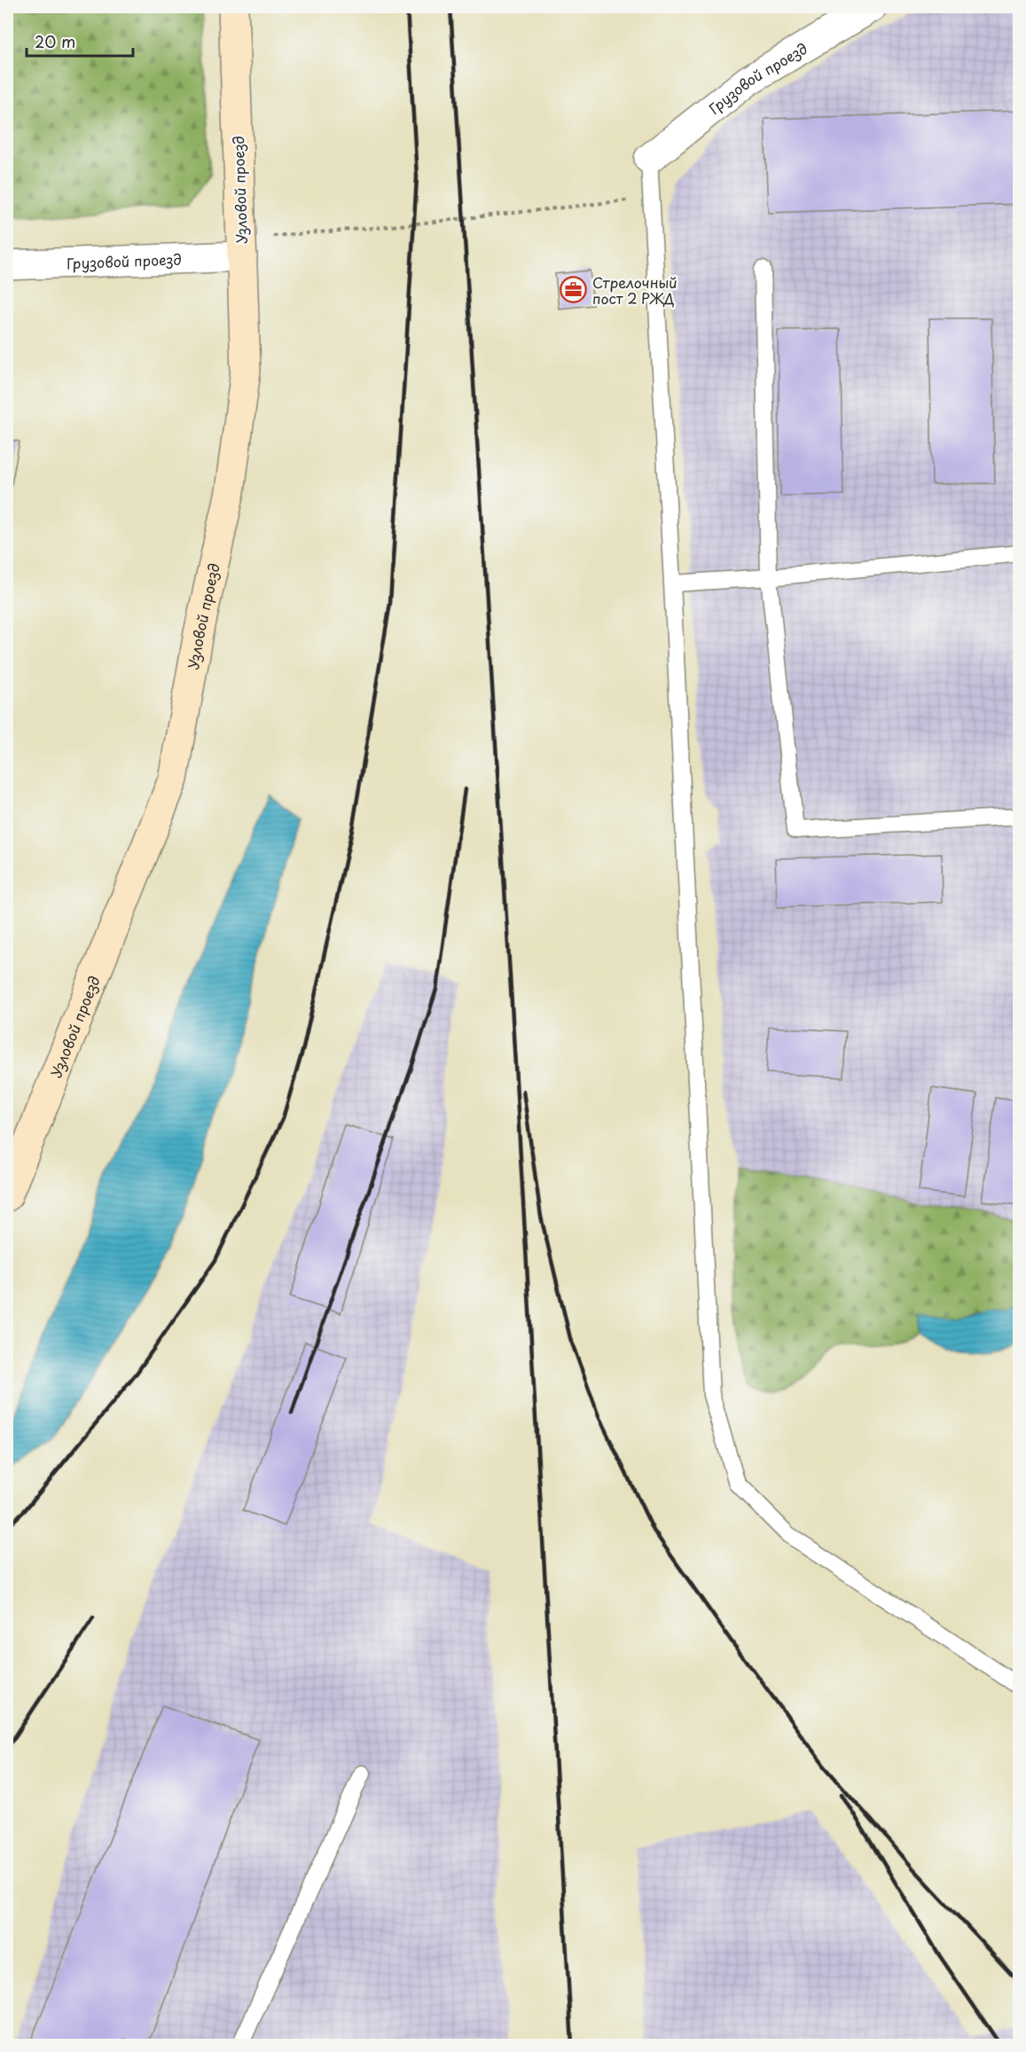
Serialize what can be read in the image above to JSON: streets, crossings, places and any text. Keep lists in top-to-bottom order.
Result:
{
  "streets": {
    "street": ["Грузовой проезд", "Узловой проезд"]
  },
  "crossings": [
    ["Грузовой проезд", "Узловой проезд"]
  ],
  "places": {
    "office": ["Стрелочный пост 2 РЖД"]
  },
  "scale_bar": "20 m"
}
